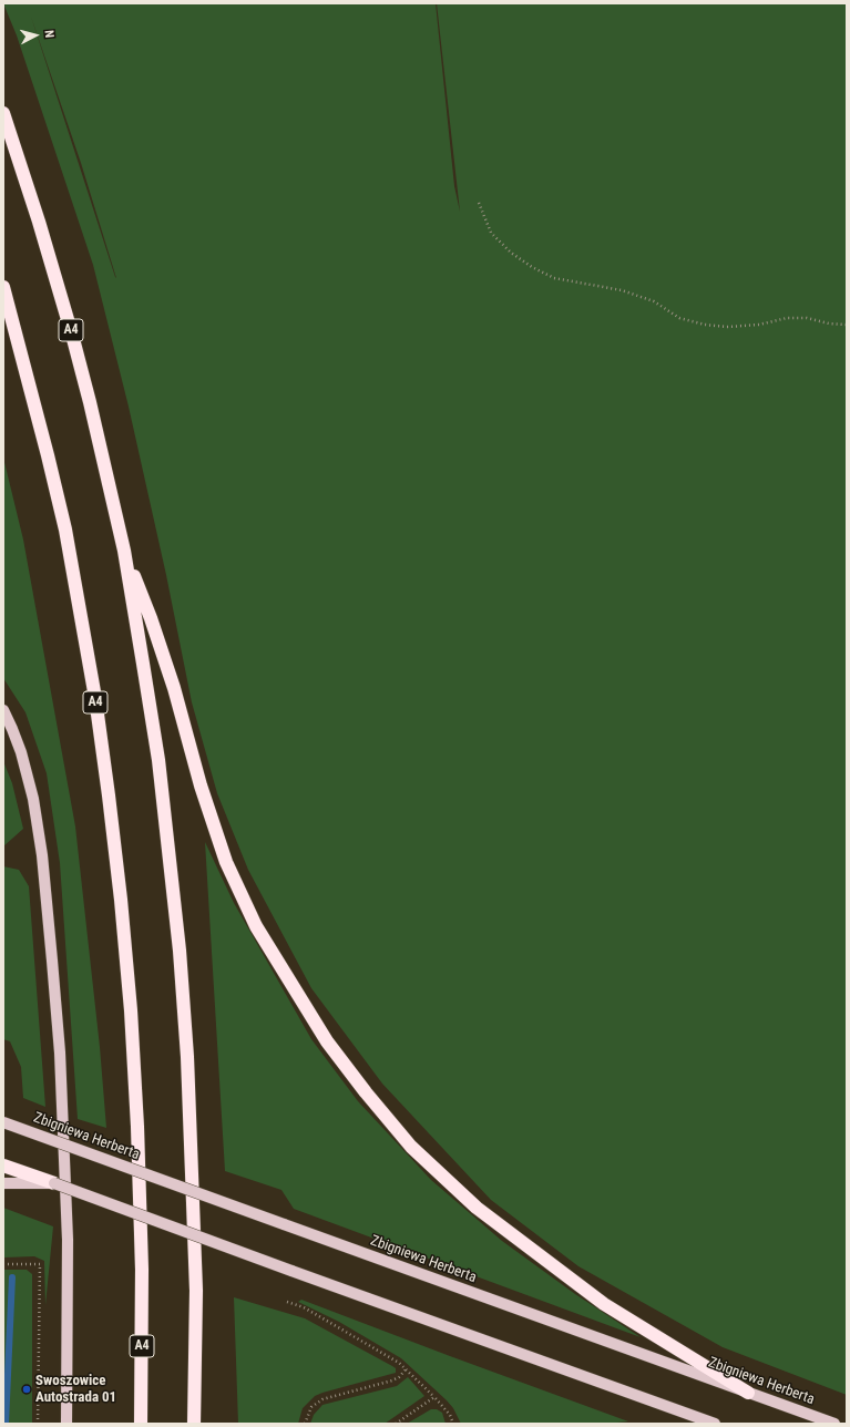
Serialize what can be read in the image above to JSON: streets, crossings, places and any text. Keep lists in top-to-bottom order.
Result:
{
  "streets": {
    "highway": ["A4"],
    "main road": ["Zbigniewa Herberta"]
  },
  "places": ["Swoszowice Autostrada 01"],
  "north": "right"
}
